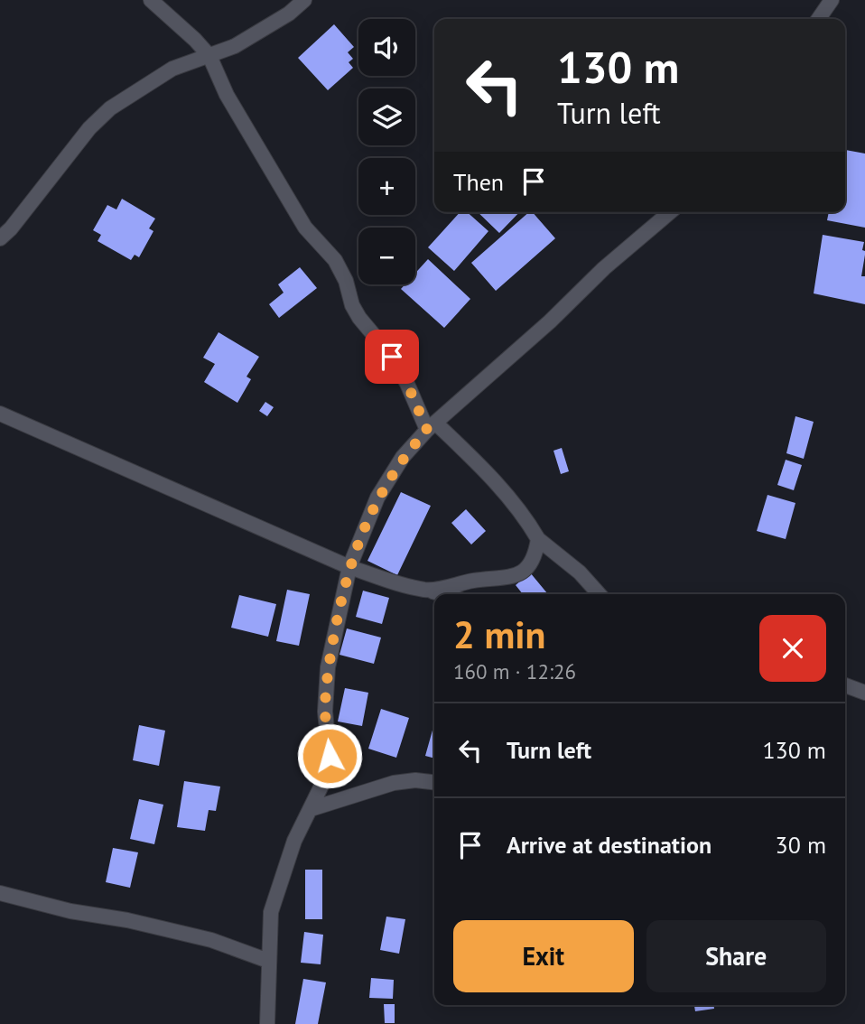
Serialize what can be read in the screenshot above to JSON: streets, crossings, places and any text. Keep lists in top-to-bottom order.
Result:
{
  "page": {
    "map_buttons": ["+", "−"],
    "turn": ["130 m", "Turn left"],
    "then": "Then",
    "heading": ["2 min", "160 m · 12:26"],
    "list": [
      {
        "name": "Turn left",
        "value": "130 m"
      },
      {
        "name": "Arrive at destination",
        "value": "30 m"
      }
    ],
    "buttons": ["Exit", "Share"]
  }
}
